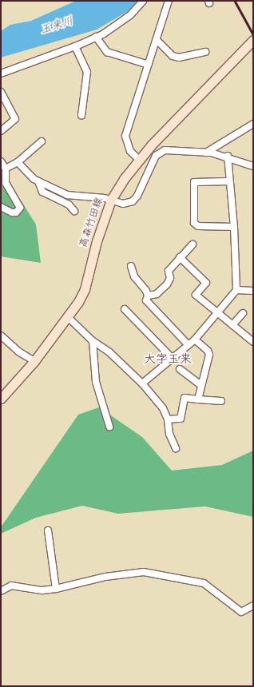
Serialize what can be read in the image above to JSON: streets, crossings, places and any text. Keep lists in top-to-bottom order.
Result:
{
  "streets": {
    "main road": ["高森竹田線"]
  },
  "districts": ["大字玉来"],
  "water": ["玉来川"]
}
